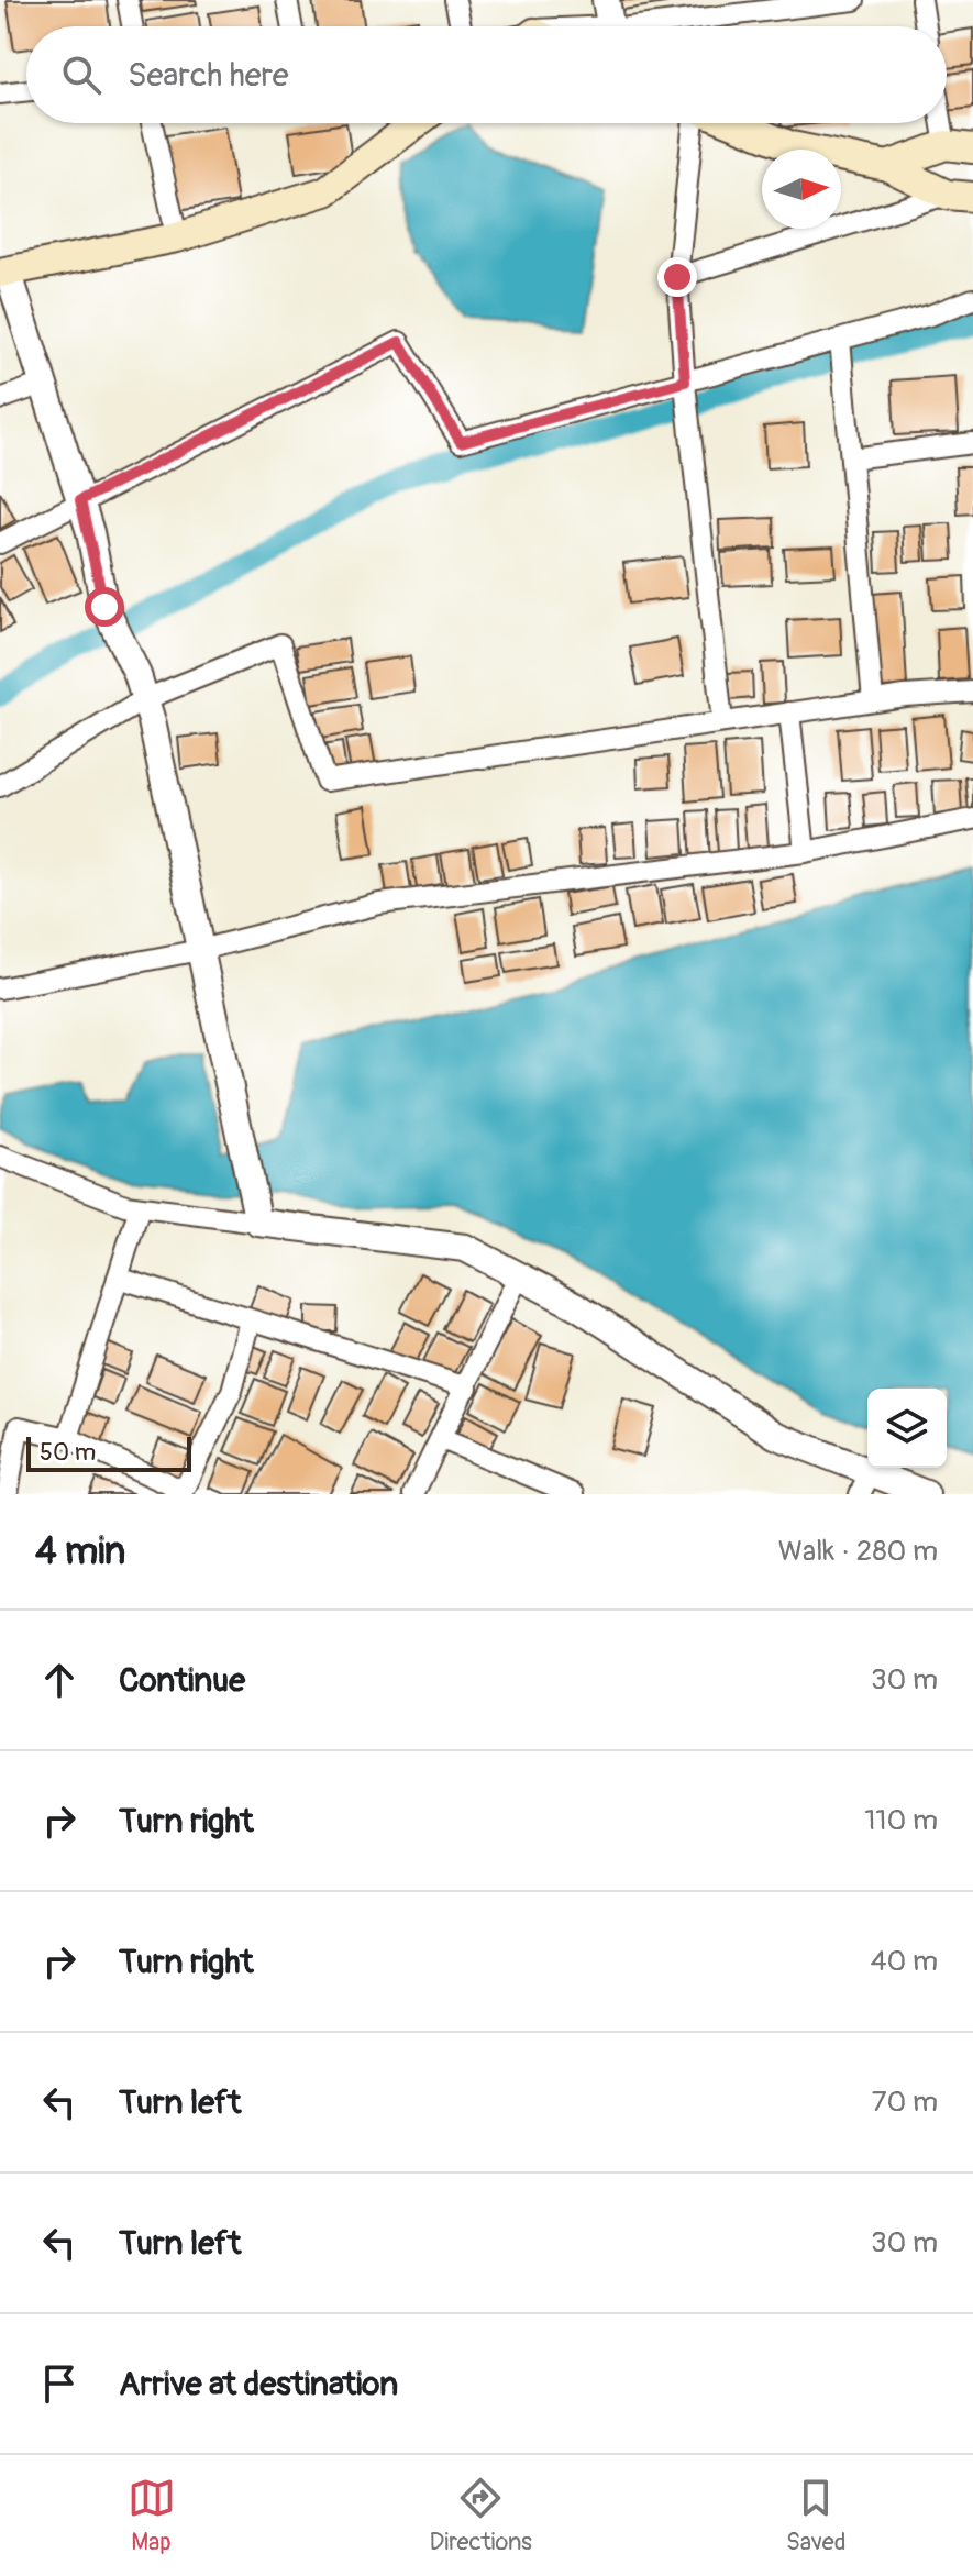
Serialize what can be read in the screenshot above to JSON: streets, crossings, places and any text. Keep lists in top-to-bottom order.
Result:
{
  "scale_bar": "50 m",
  "north": "right",
  "page": {
    "search": "Search here",
    "scale": "50 m",
    "heading": ["4 min", "Walk · 280 m"],
    "list": [
      ["Continue", "30 m"],
      ["Turn right", "110 m"],
      ["Turn right", "40 m"],
      ["Turn left", "70 m"],
      ["Turn left", "30 m"],
      "Arrive at destination"
    ],
    "nav": ["Map", "Directions", "Saved"]
  }
}
